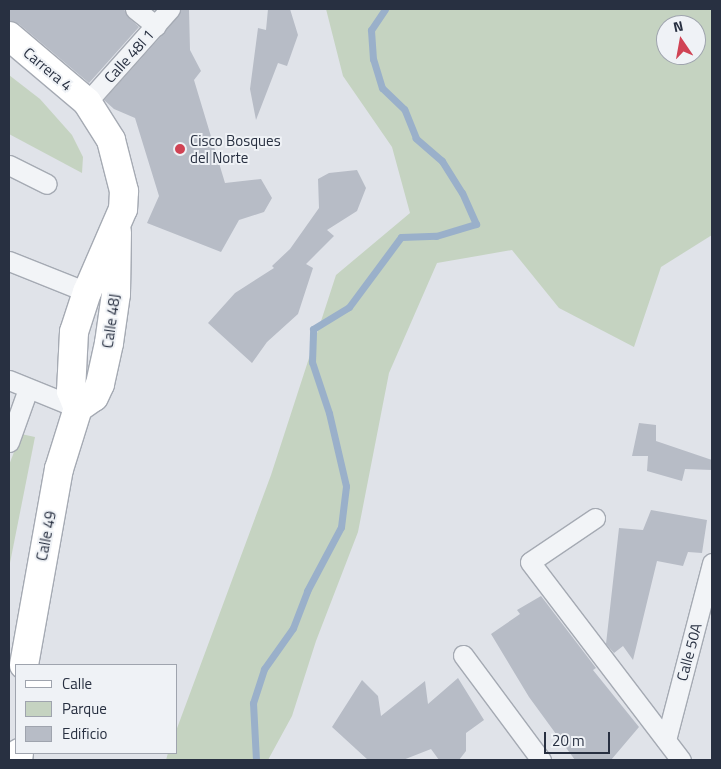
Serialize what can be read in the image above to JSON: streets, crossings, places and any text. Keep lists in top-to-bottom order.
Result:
{
  "streets": {
    "main road": ["Carrera 4", "Calle 48J", "Calle 49"],
    "street": ["Calle 48I 1", "Calle 50A"]
  },
  "crossings": [
    ["Calle 48I 1", "Carrera 4"],
    ["Calle 48I 1", "Calle 48J"],
    ["Carrera 4", "Calle 48J"],
    ["Calle 48J", "Calle 49"]
  ],
  "places": ["Cisco Bosques del Norte"],
  "legend": ["Calle", "Parque", "Edificio"],
  "scale_bar": "20 m",
  "north": "top"
}
